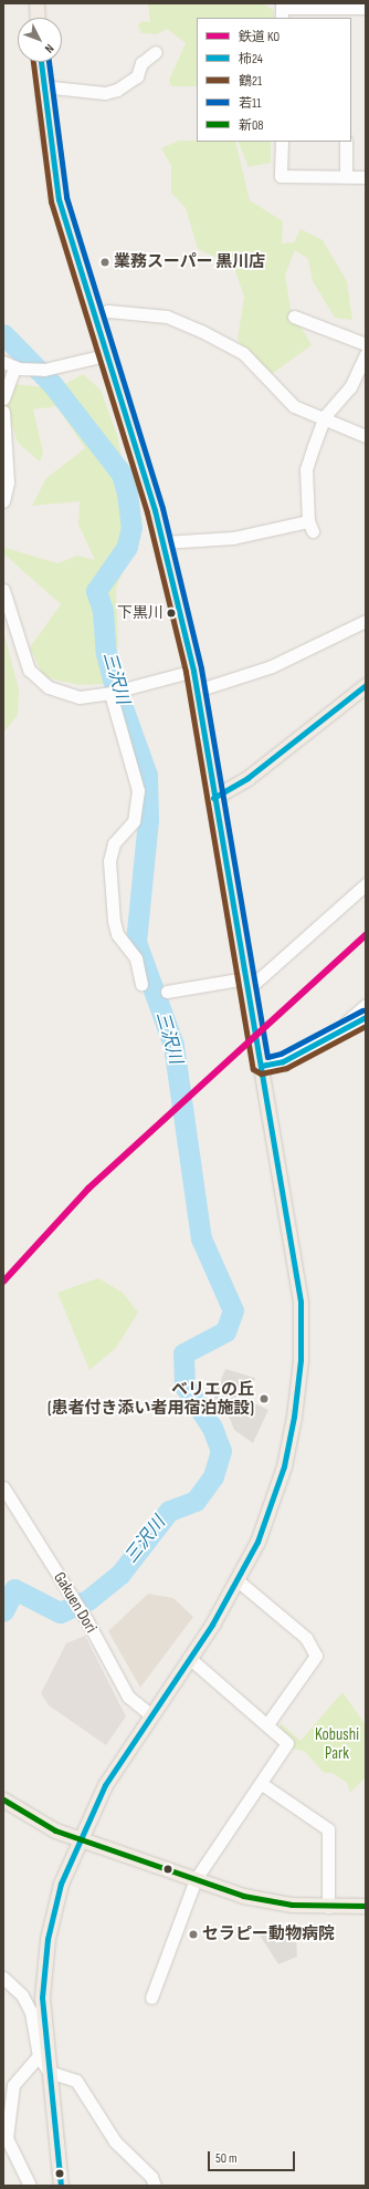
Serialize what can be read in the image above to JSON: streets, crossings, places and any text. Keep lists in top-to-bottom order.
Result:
{
  "streets": {
    "street": ["Gakuen Dori"]
  },
  "water": ["三沢川"],
  "parks": ["Kobushi Park"],
  "places": [
    "業務スーパー 黒川店",
    "下黒川",
    "ベリエの丘 (患者付き添い者用宿泊施設)",
    "セラピー動物病院"
  ],
  "lines": [
    "transit line 柿24",
    "transit line 鶴21",
    "transit line 若11",
    "rail line KO",
    "transit line 新08"
  ],
  "legend": [
    "鉄道 KO",
    "柿24",
    "鶴21",
    "若11",
    "新08"
  ],
  "scale_bar": "50 m",
  "north": "bottom right"
}
